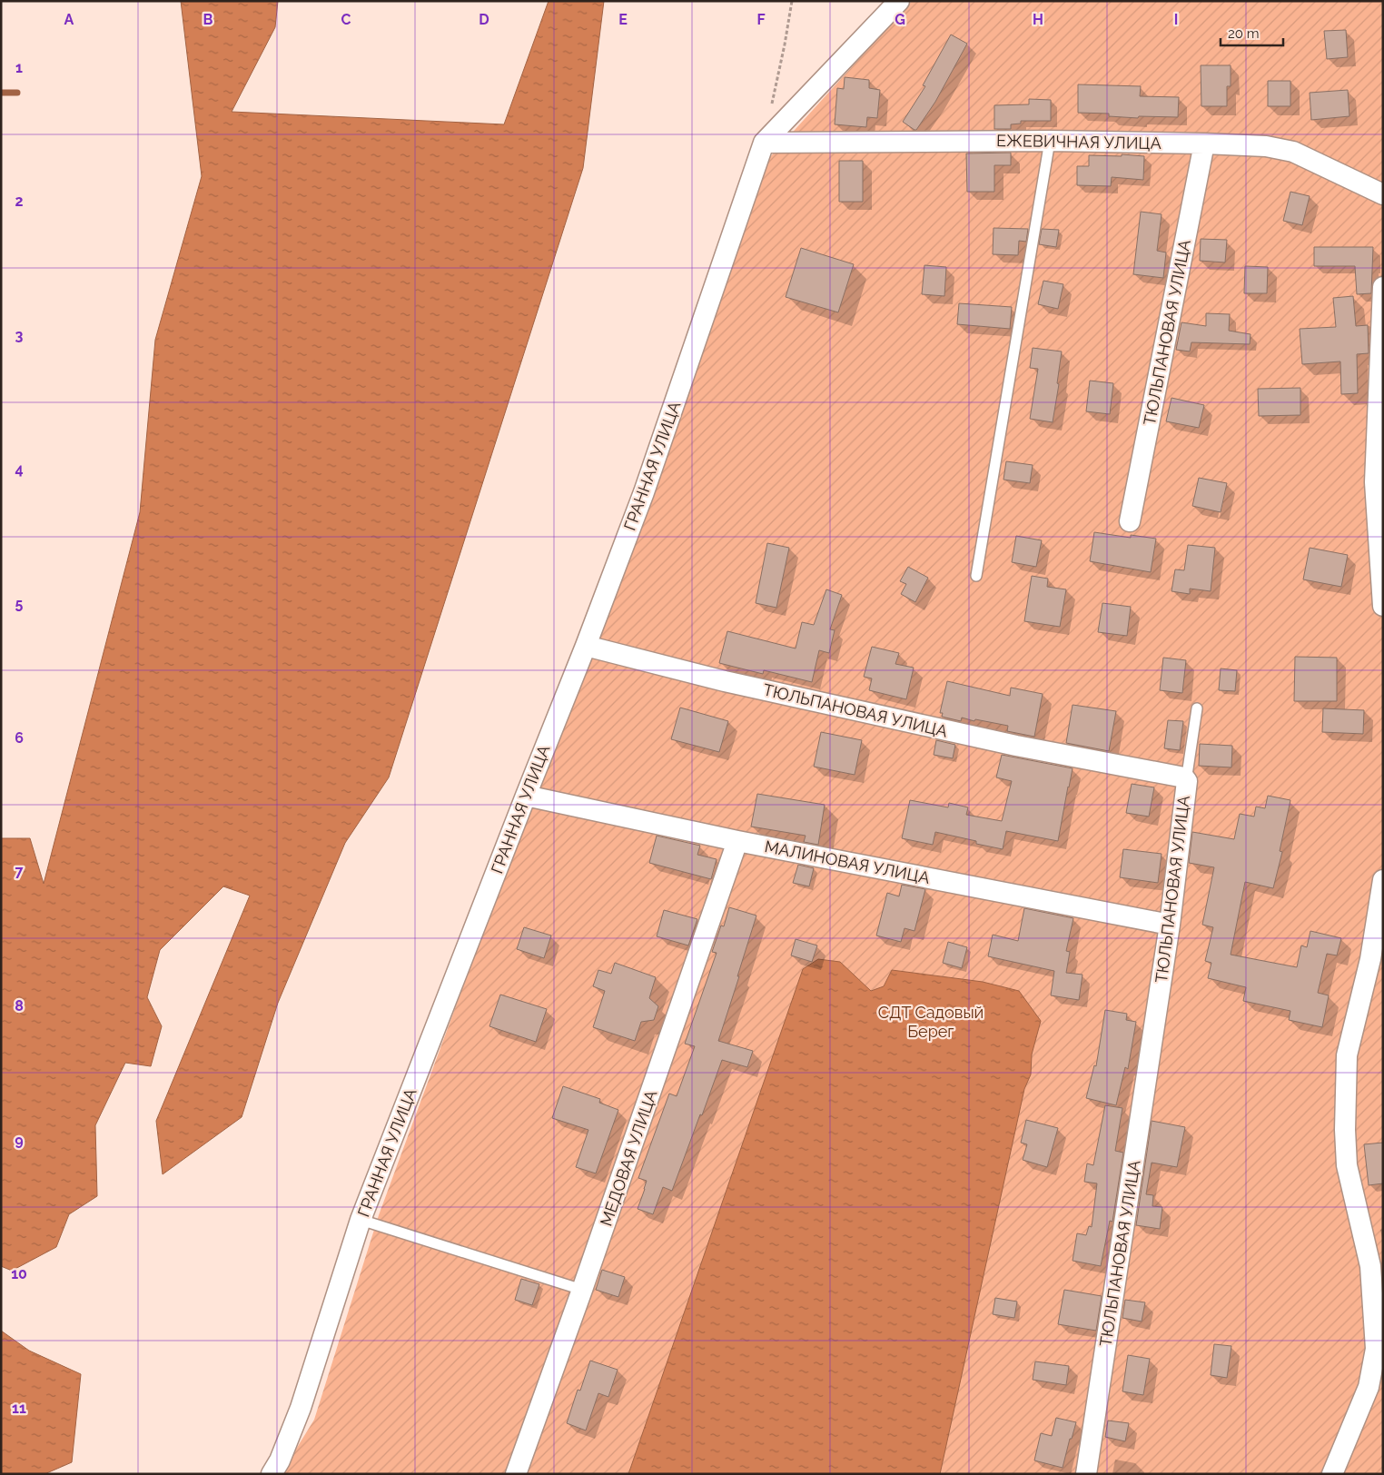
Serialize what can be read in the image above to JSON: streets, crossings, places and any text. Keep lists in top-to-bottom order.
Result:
{
  "streets": {
    "street": [
      "ЕЖЕВИЧНАЯ УЛИЦА",
      "ТЮЛЬПАНОВАЯ УЛИЦА",
      "ГРАННАЯ УЛИЦА",
      "МАЛИНОВАЯ УЛИЦА",
      "МЕДОВАЯ УЛИЦА"
    ]
  },
  "crossings": [
    ["ЕЖЕВИЧНАЯ УЛИЦА", "ТЮЛЬПАНОВАЯ УЛИЦА"],
    ["ЕЖЕВИЧНАЯ УЛИЦА", "ГРАННАЯ УЛИЦА"],
    ["ТЮЛЬПАНОВАЯ УЛИЦА", "ГРАННАЯ УЛИЦА"],
    ["ТЮЛЬПАНОВАЯ УЛИЦА", "МАЛИНОВАЯ УЛИЦА"],
    ["ГРАННАЯ УЛИЦА", "МАЛИНОВАЯ УЛИЦА"],
    ["МАЛИНОВАЯ УЛИЦА", "МЕДОВАЯ УЛИЦА"]
  ],
  "parks": ["СДТ Садовый Берег"],
  "scale_bar": "20 m",
  "grid": {
    "columns": [
      "A",
      "B",
      "C",
      "D",
      "E",
      "F",
      "G",
      "H",
      "I"
    ],
    "rows": [
      "1",
      "2",
      "3",
      "4",
      "5",
      "6",
      "7",
      "8",
      "9",
      "10",
      "11"
    ]
  }
}
